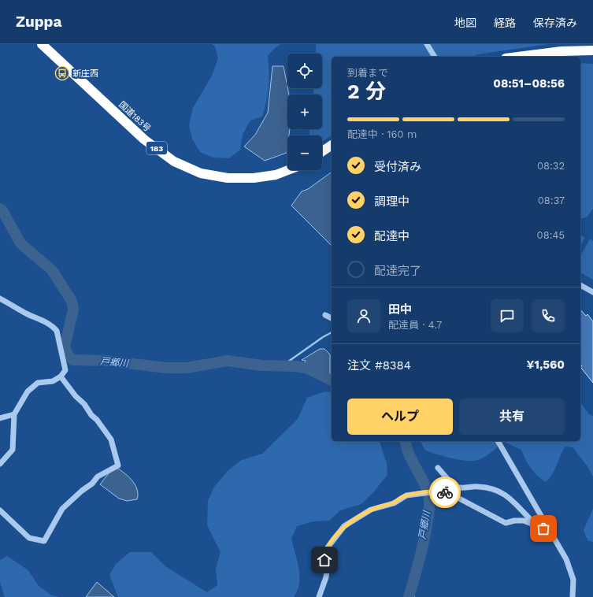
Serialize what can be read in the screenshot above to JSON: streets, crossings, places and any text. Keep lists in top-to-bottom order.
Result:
{
  "streets": {
    "highway": ["国道183号", "183"]
  },
  "water": ["戸郷川"],
  "places": {
    "bus stop": ["新庄西"]
  },
  "page": {
    "header": "Zuppa",
    "nav": ["地図", "経路", "保存済み"],
    "map_buttons": ["+", "−"],
    "heading": ["2 分", "到着まで", "08:51–08:56"],
    "panel": [
      "田中",
      "配達員 · 4.7",
      "注文 #8384",
      "¥1,560"
    ],
    "bar": "配達中 · 160 m",
    "list": [
      ["受付済み", "08:32"],
      ["調理中", "08:37"],
      ["配達中", "08:45"],
      "配達完了"
    ],
    "buttons": ["ヘルプ", "共有"]
  }
}
